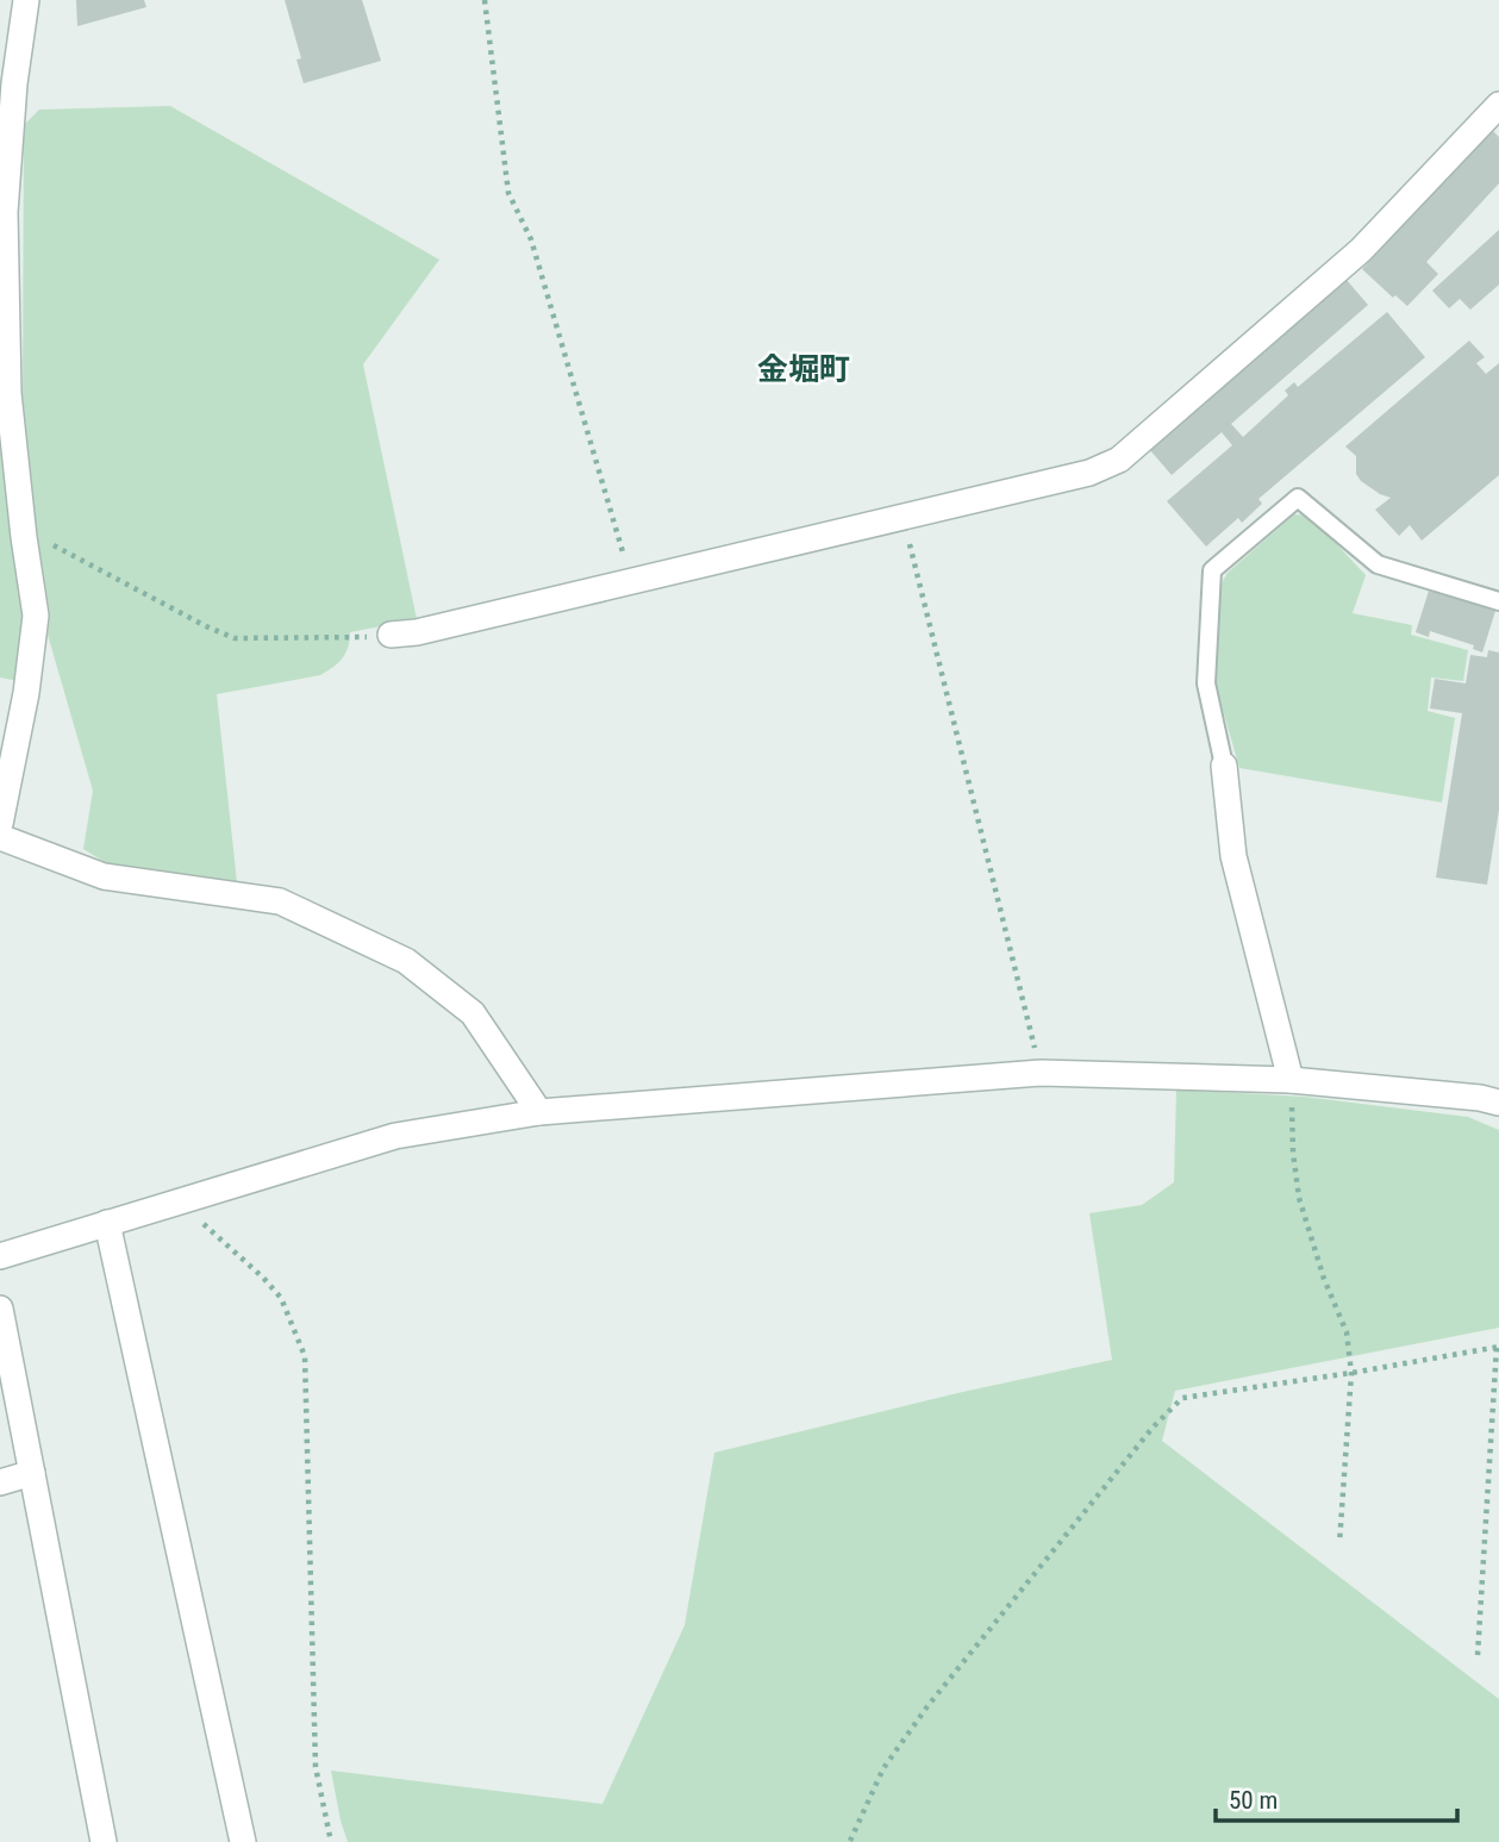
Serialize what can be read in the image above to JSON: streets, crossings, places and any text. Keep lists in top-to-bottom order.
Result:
{
  "districts": ["金堀町"],
  "scale_bar": "50 m"
}
